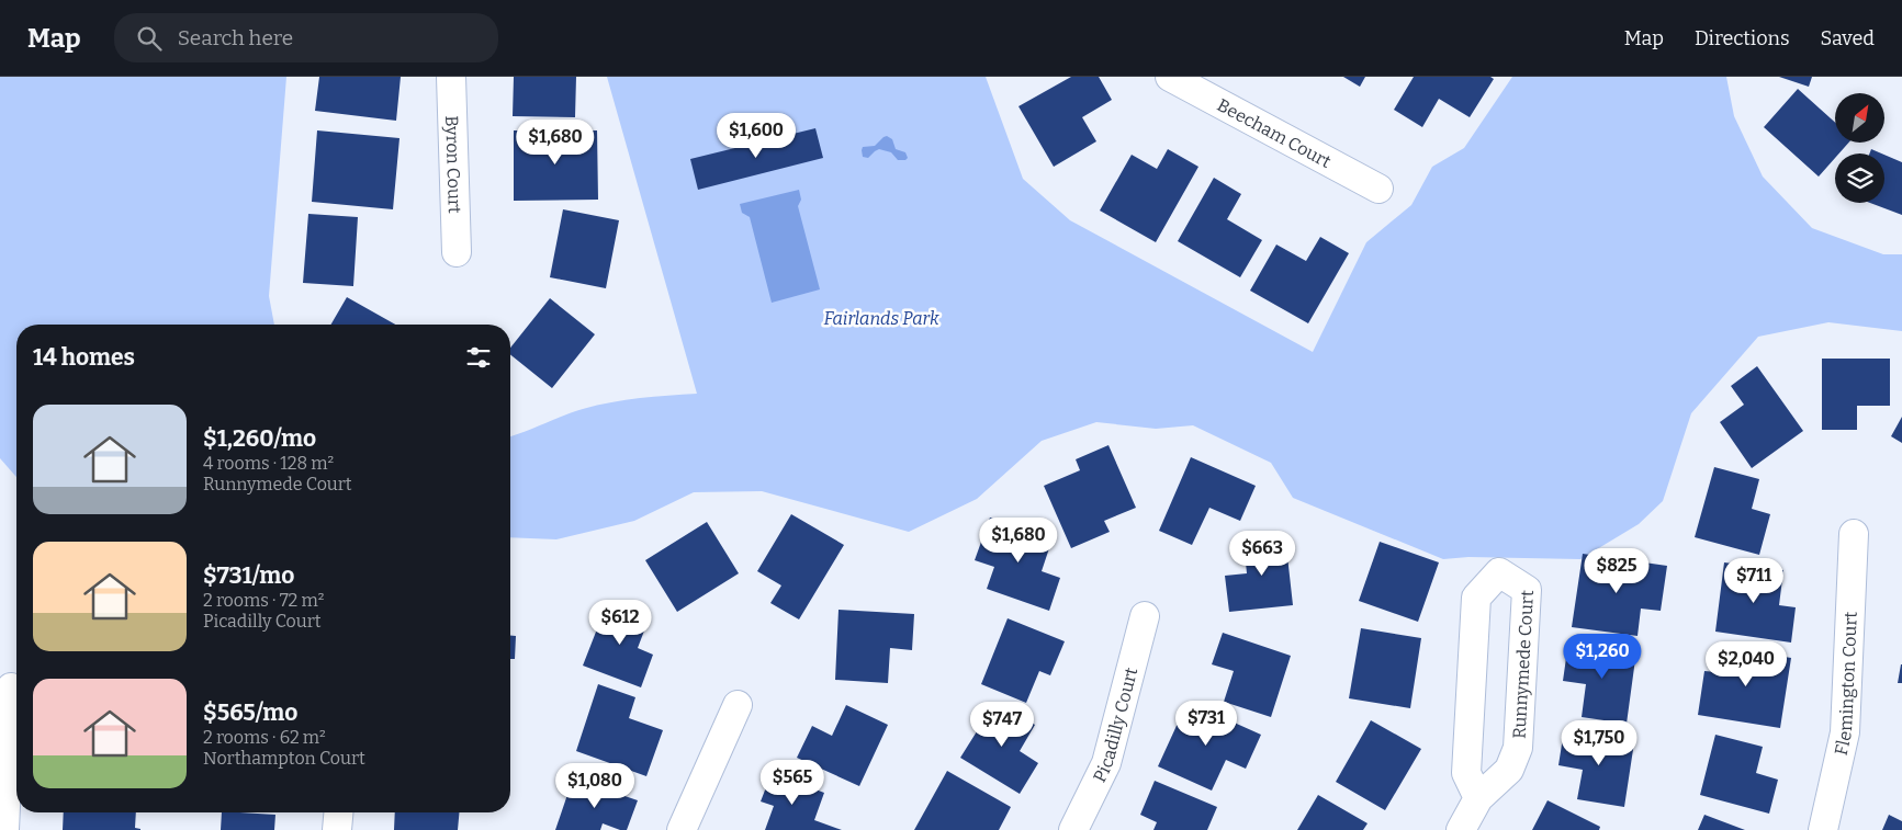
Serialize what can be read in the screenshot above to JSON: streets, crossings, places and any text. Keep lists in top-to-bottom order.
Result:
{
  "streets": {
    "street": [
      "Beecham Court",
      "Byron Court",
      "Runnymede Court",
      "Flemington Court",
      "Picadilly Court"
    ]
  },
  "parks": ["Fairlands Park"],
  "north": "top right",
  "page": {
    "header": "Map",
    "search": "Search here",
    "nav": ["Map", "Directions", "Saved"],
    "price": [
      "$1,600",
      "$1,680",
      "$1,680",
      "$663",
      "$825",
      "$711",
      "$612",
      "$1,260",
      "$2,040",
      "$731",
      "$747",
      "$1,750",
      "$565",
      "$1,080"
    ],
    "heading": "14 homes",
    "list": [
      {
        "name": "$1,260/mo",
        "note": "4 rooms · 128 m² · Runnymede Court"
      },
      {
        "name": "$731/mo",
        "note": "2 rooms · 72 m² · Picadilly Court"
      },
      {
        "name": "$565/mo",
        "note": "2 rooms · 62 m² · Northampton Court"
      }
    ]
  }
}
